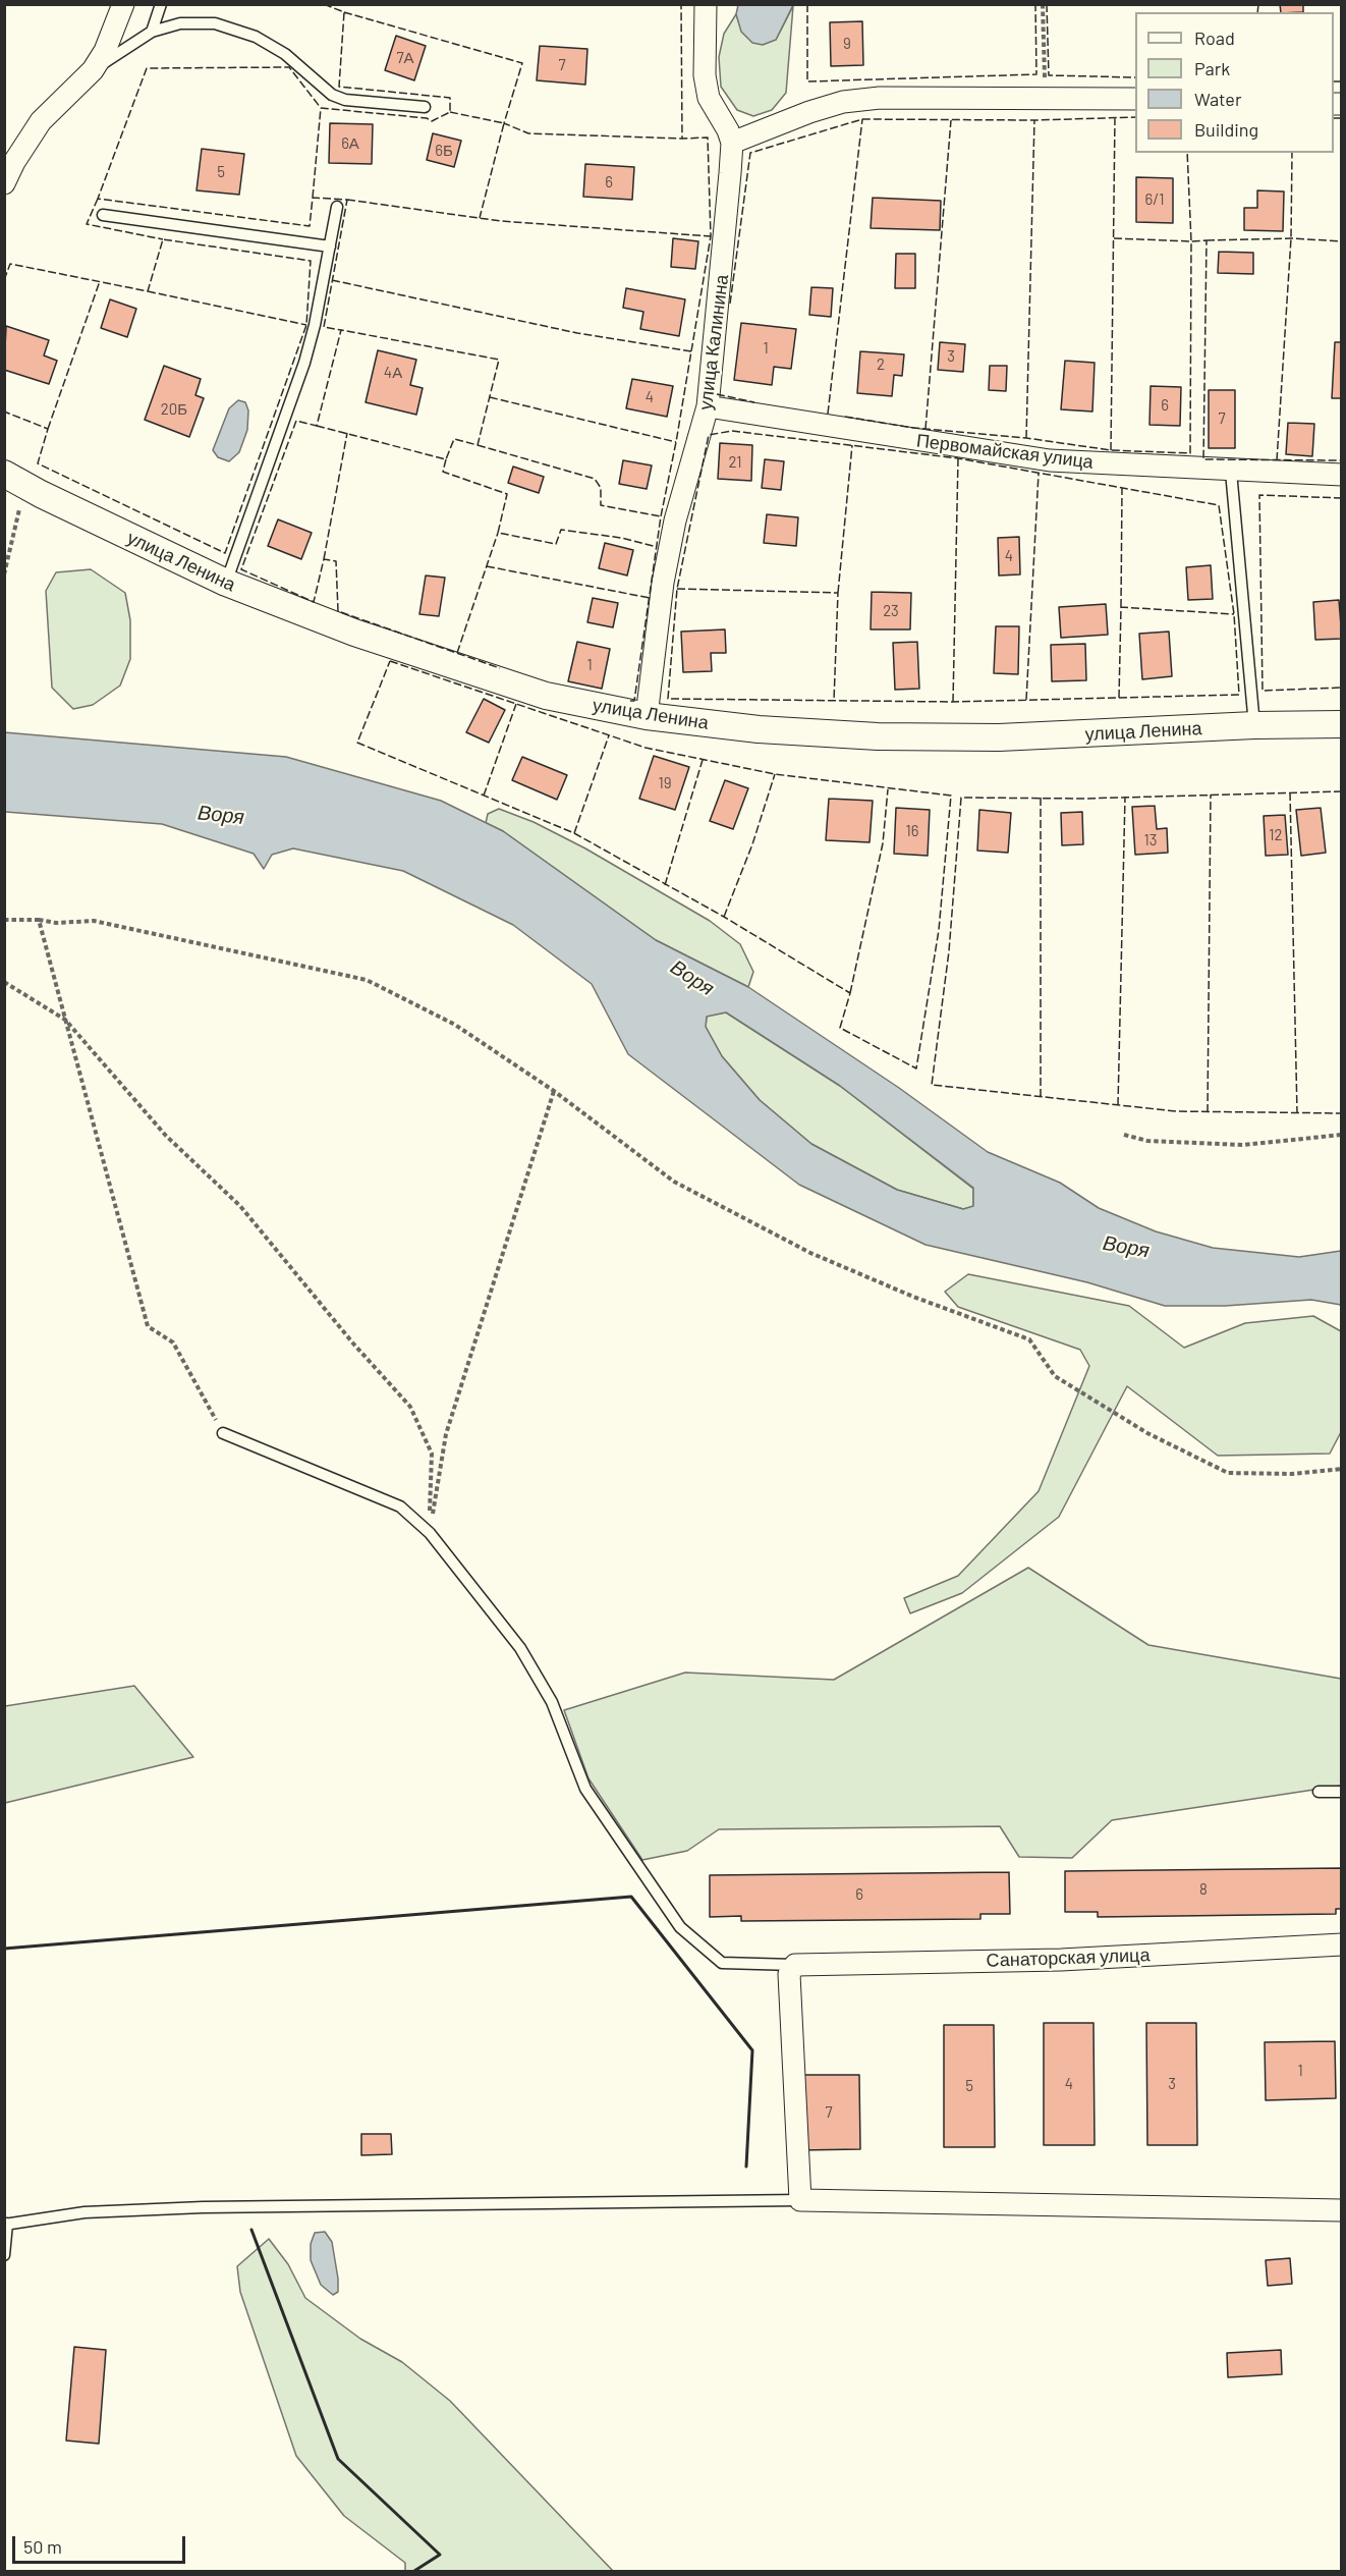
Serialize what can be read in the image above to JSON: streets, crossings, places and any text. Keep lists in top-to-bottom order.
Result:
{
  "streets": {
    "street": [
      "улица Калинина",
      "Первомайская улица",
      "улица Ленина",
      "Санаторская улица"
    ]
  },
  "crossings": [
    ["улица Калинина", "Первомайская улица"],
    ["улица Калинина", "улица Ленина"]
  ],
  "water": ["Воря"],
  "house_numbers": [
    "9",
    "7А",
    "7",
    "6А",
    "6Б",
    "5",
    "6",
    "6/1",
    "1",
    "3",
    "2",
    "4А",
    "4",
    "6",
    "20Б",
    "7",
    "21",
    "4",
    "23",
    "1",
    "19",
    "16",
    "12",
    "13",
    "8",
    "6",
    "1",
    "4",
    "3",
    "5",
    "7"
  ],
  "legend": [
    "Road",
    "Park",
    "Water",
    "Building"
  ],
  "scale_bar": "50 m"
}
